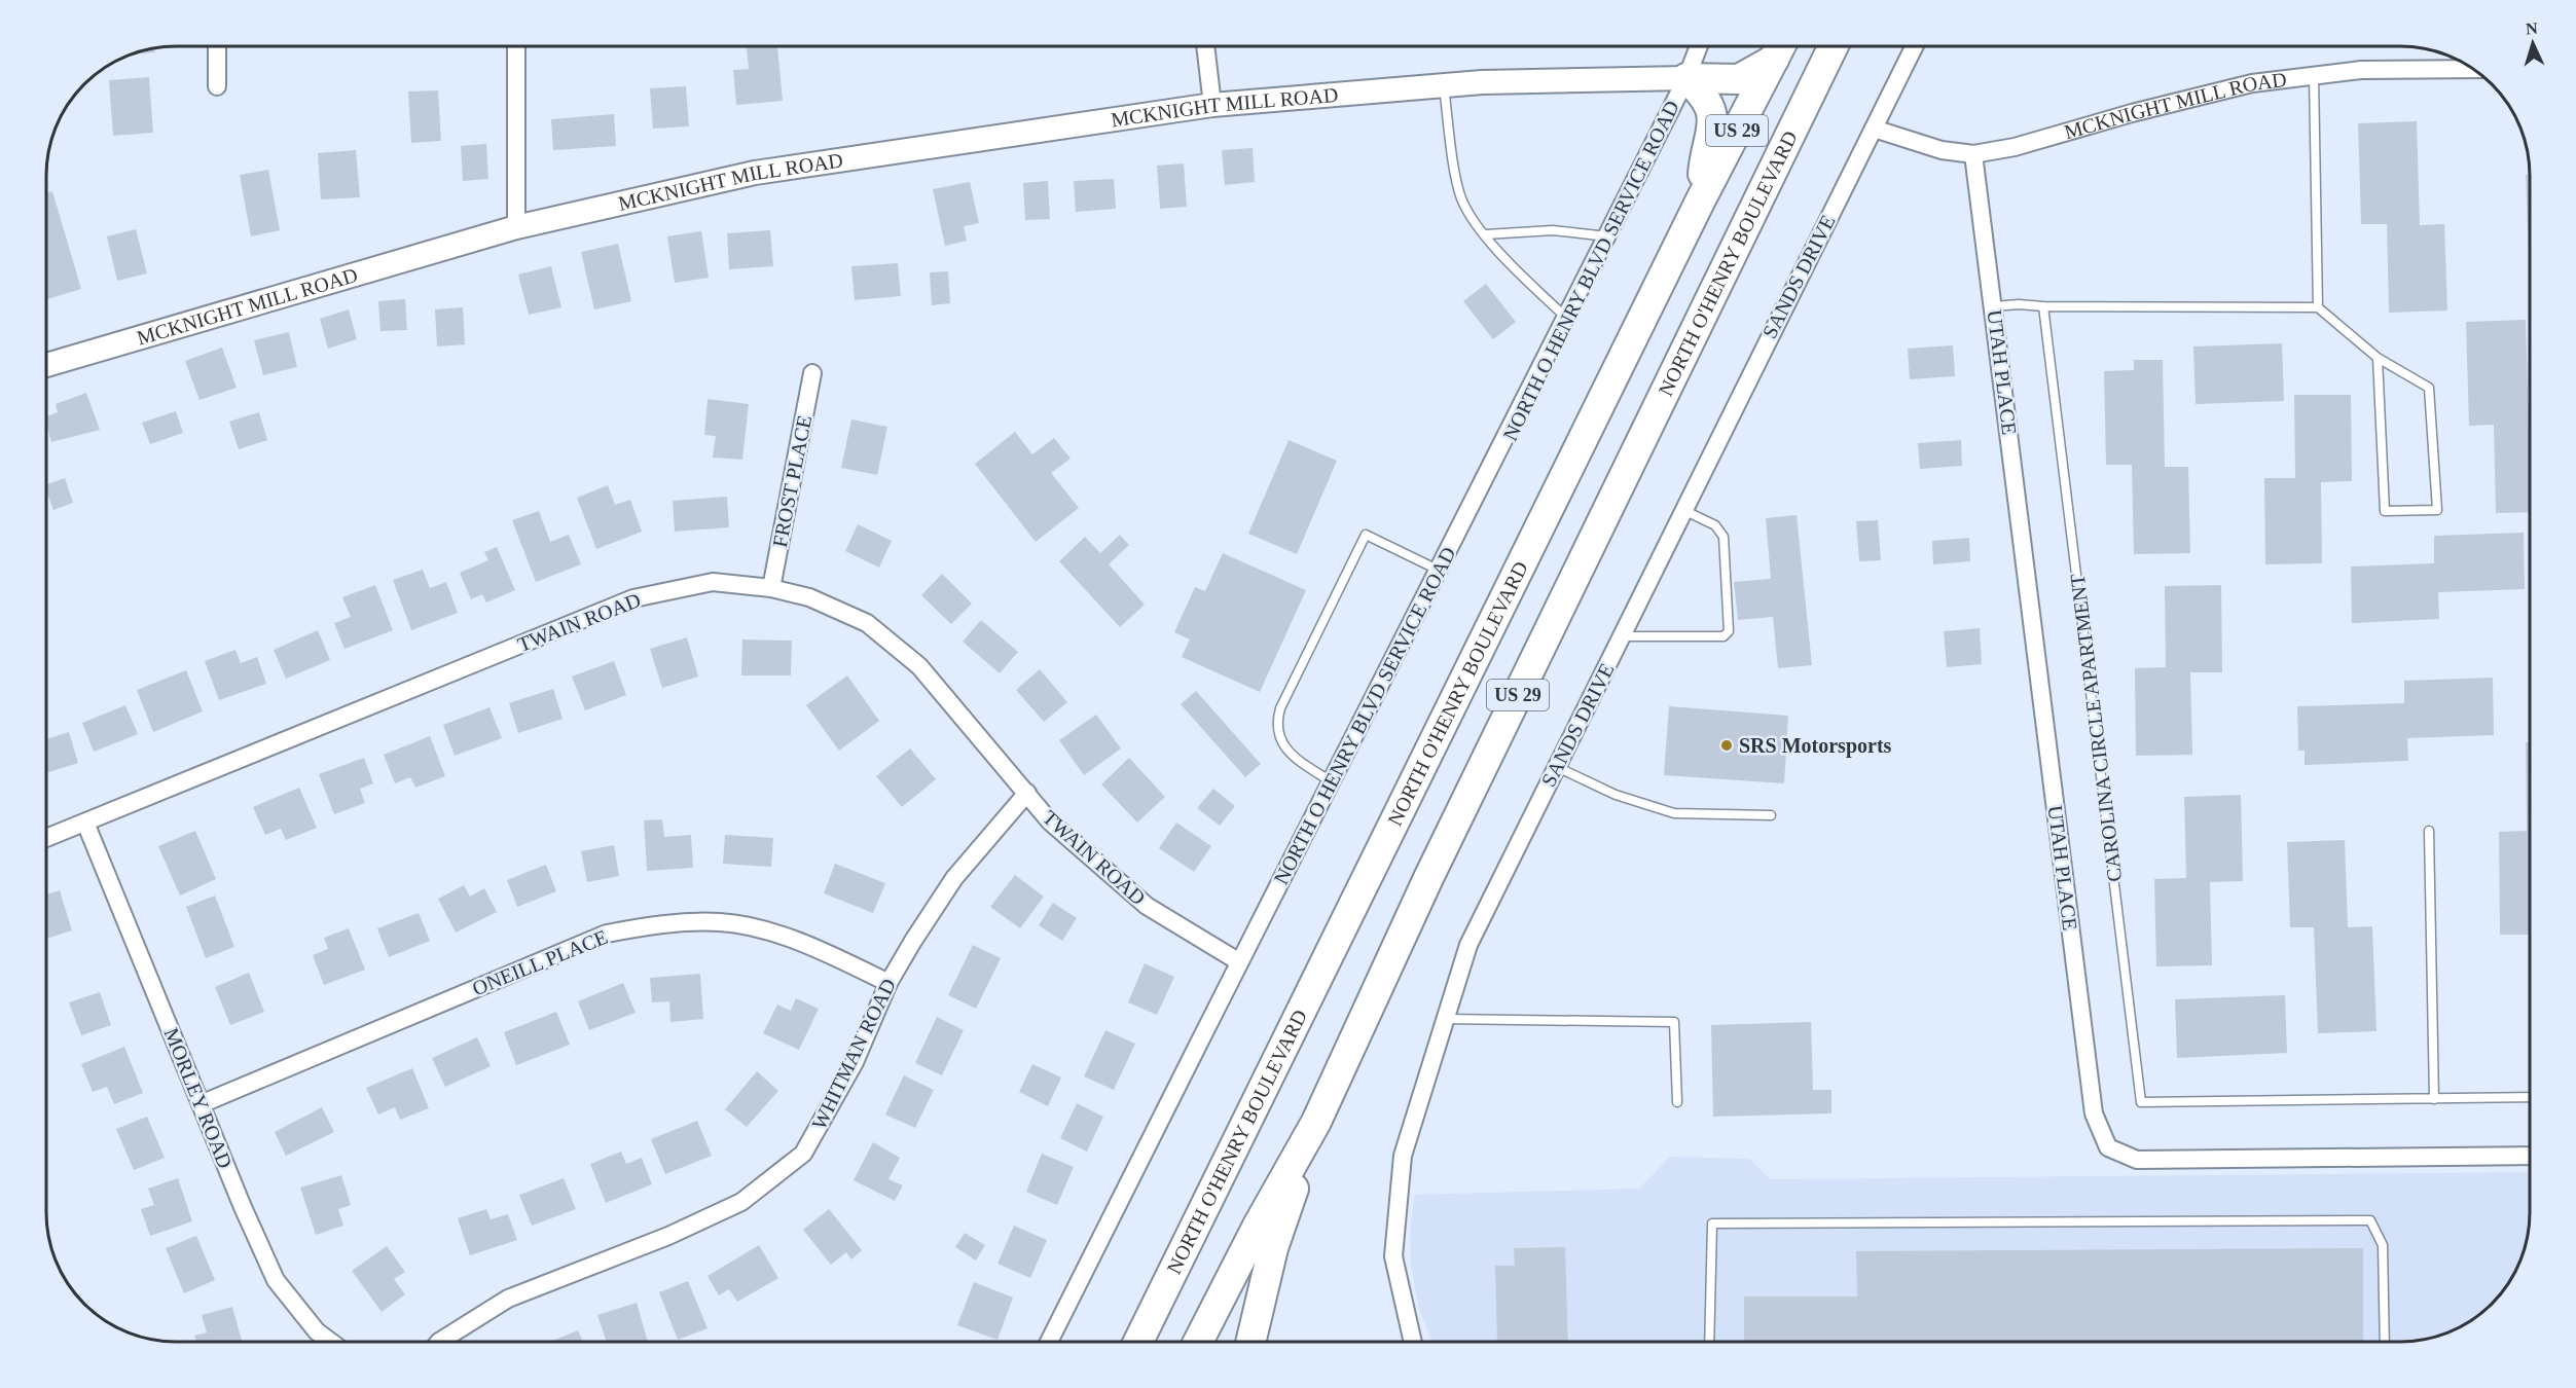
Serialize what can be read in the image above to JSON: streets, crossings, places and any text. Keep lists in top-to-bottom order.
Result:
{
  "streets": {
    "highway": ["US 29", "NORTH O'HENRY BOULEVARD"],
    "street": [
      "MCKNIGHT MILL ROAD",
      "NORTH O HENRY BLVD SERVICE ROAD",
      "SANDS DRIVE",
      "UTAH PLACE",
      "FROST PLACE",
      "TWAIN ROAD",
      "ONEILL PLACE",
      "WHITMAN ROAD",
      "MORLEY ROAD"
    ],
    "lane": ["CAROLINA CIRCLE APARTMENT"]
  },
  "crossings": [
    ["MCKNIGHT MILL ROAD", "NORTH O HENRY BLVD SERVICE ROAD"],
    ["MCKNIGHT MILL ROAD", "SANDS DRIVE"],
    ["MCKNIGHT MILL ROAD", "UTAH PLACE"],
    ["NORTH O HENRY BLVD SERVICE ROAD", "TWAIN ROAD"],
    ["FROST PLACE", "TWAIN ROAD"],
    ["TWAIN ROAD", "WHITMAN ROAD"],
    ["TWAIN ROAD", "MORLEY ROAD"],
    ["ONEILL PLACE", "WHITMAN ROAD"],
    ["ONEILL PLACE", "MORLEY ROAD"]
  ],
  "places": ["SRS Motorsports"],
  "north": "top"
}
